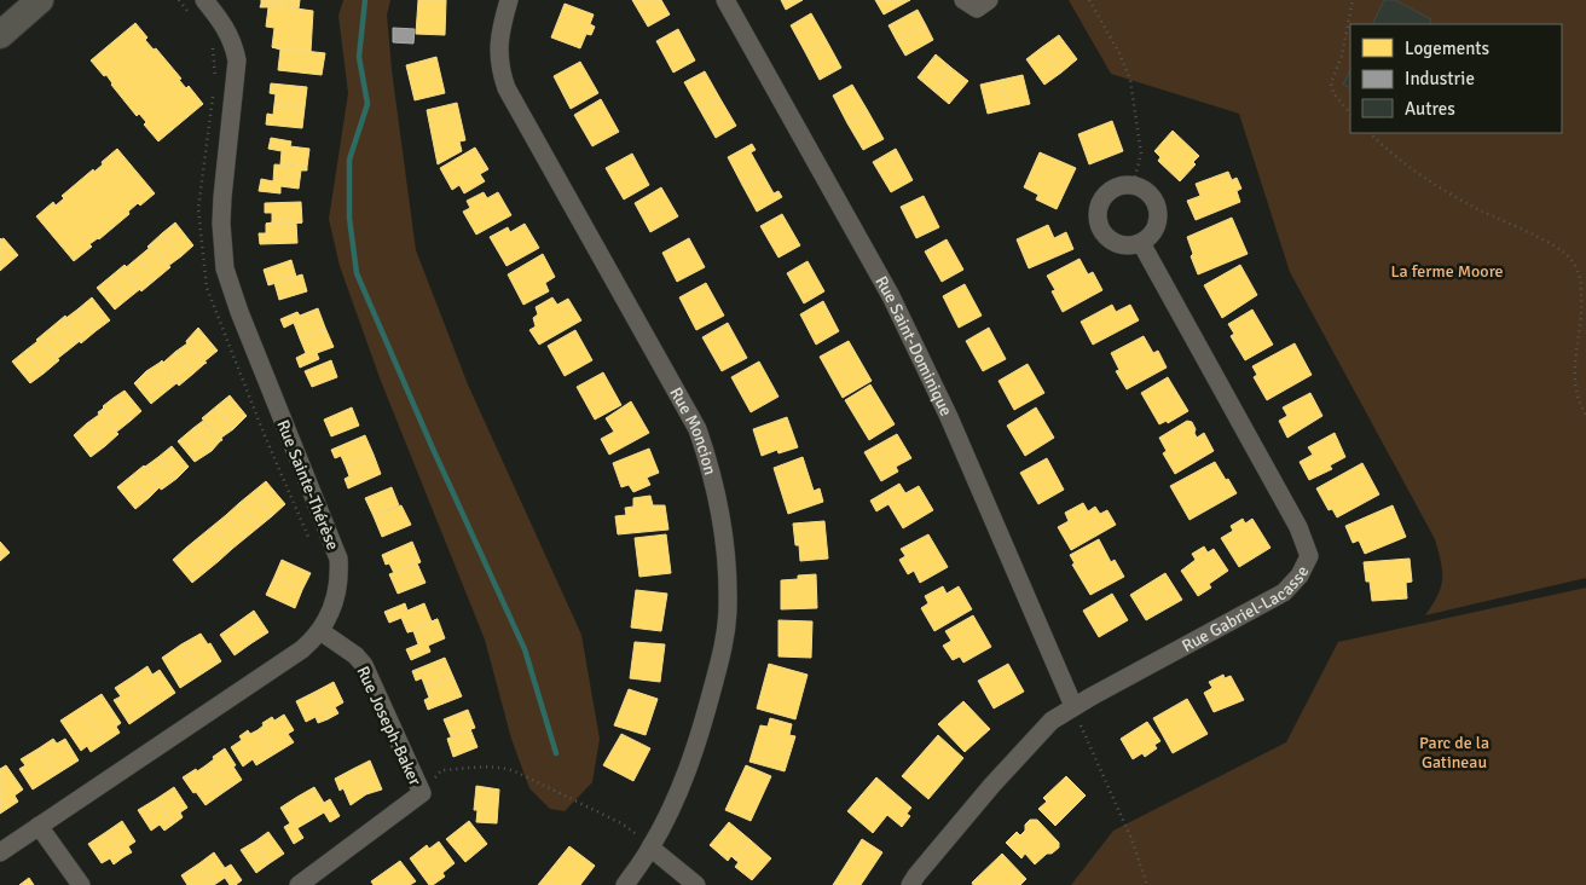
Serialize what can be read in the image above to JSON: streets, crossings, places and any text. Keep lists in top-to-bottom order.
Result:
{
  "streets": {
    "street": [
      "Rue Saint-Dominique",
      "Rue Moncion",
      "Rue Sainte-Thérèse",
      "Rue Gabriel-Lacasse",
      "Rue Joseph-Baker"
    ]
  },
  "crossings": [
    ["Rue Saint-Dominique", "Rue Gabriel-Lacasse"],
    ["Rue Sainte-Thérèse", "Rue Joseph-Baker"]
  ],
  "parks": ["La ferme Moore", "Parc de la Gatineau"],
  "legend": ["Logements", "Industrie", "Autres"]
}
